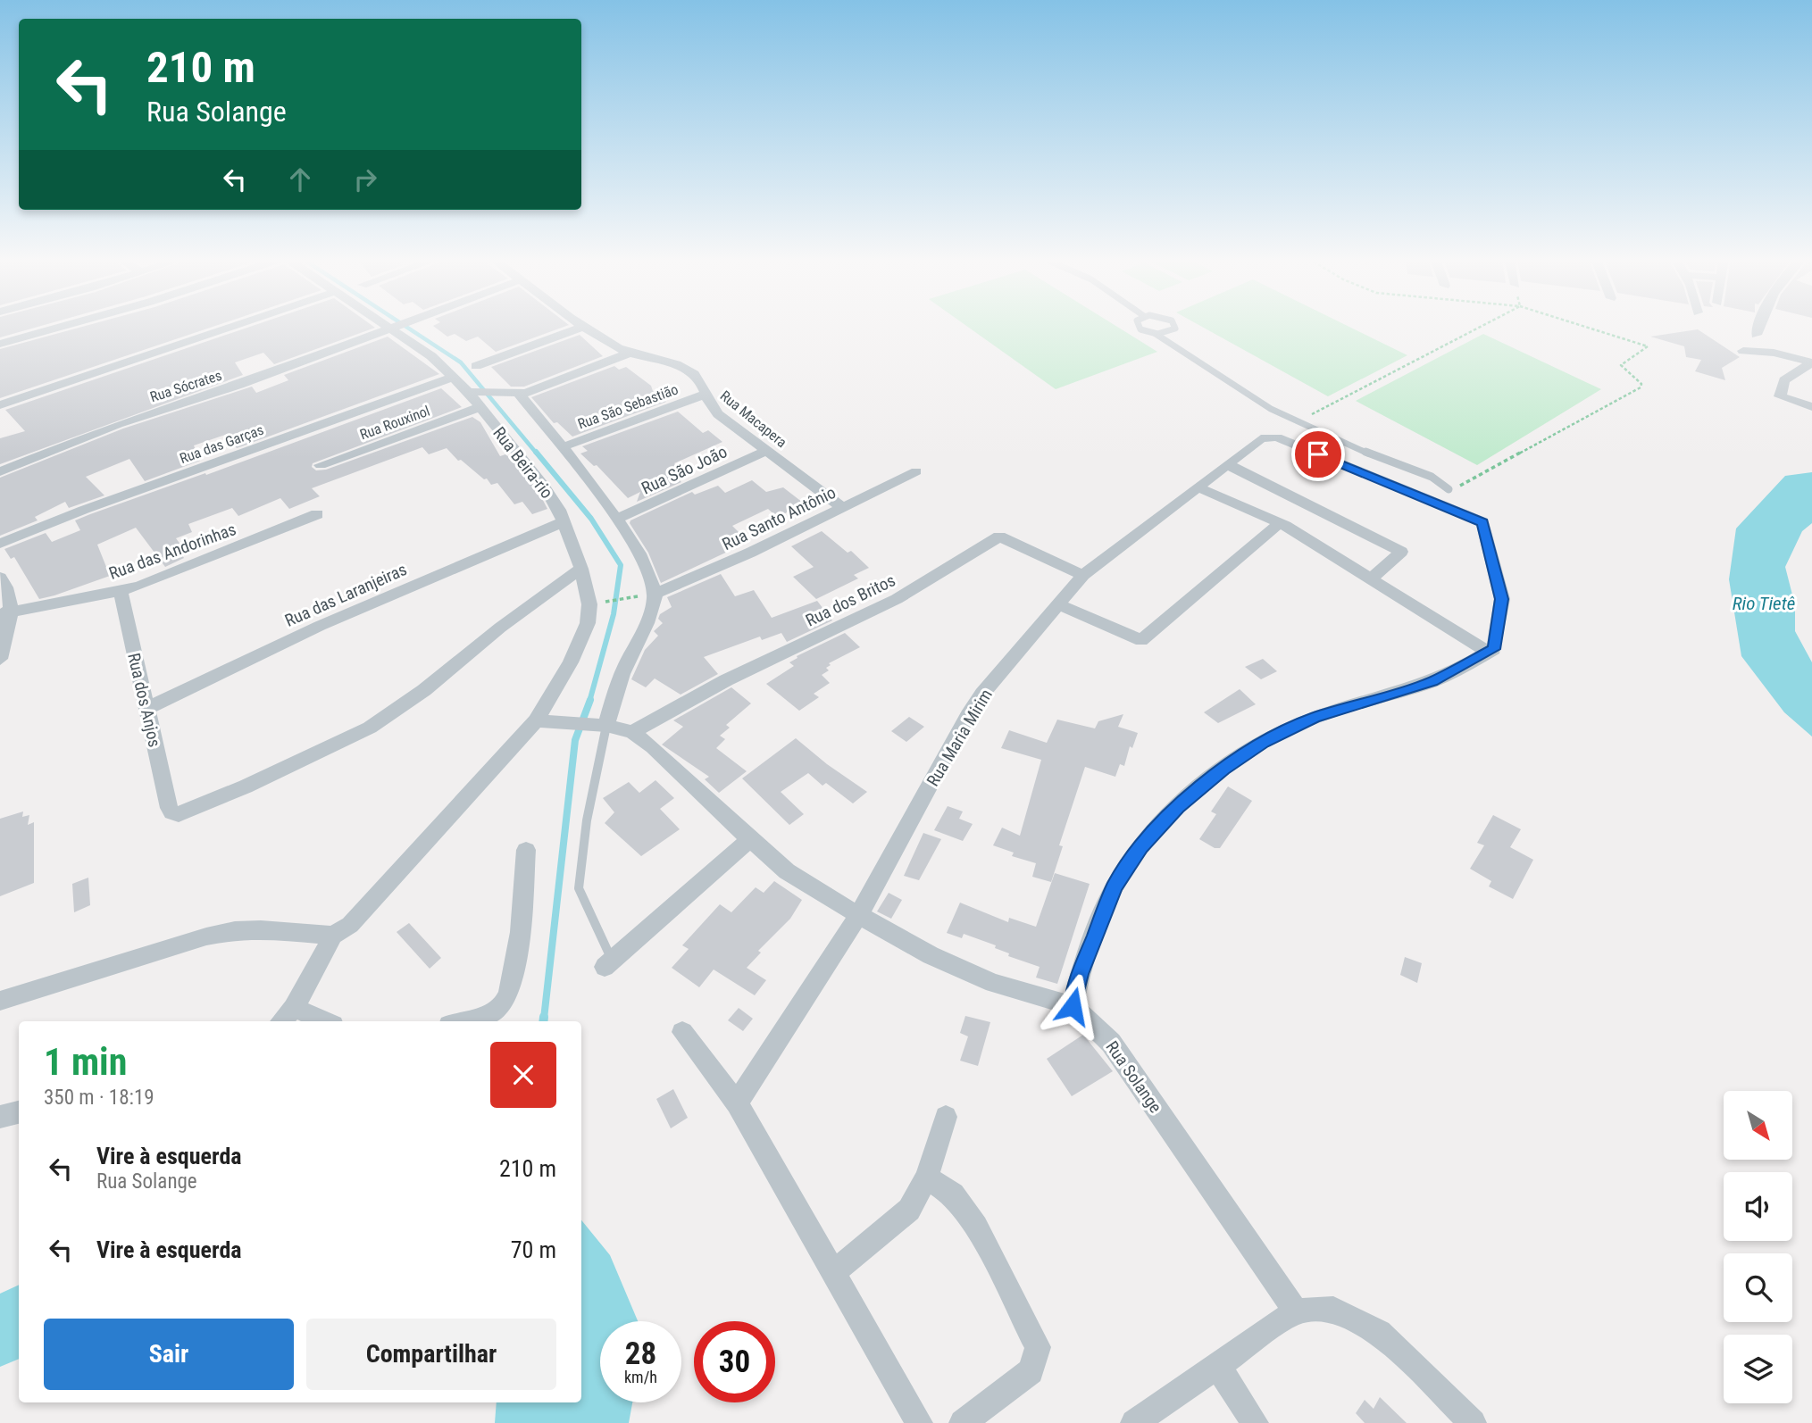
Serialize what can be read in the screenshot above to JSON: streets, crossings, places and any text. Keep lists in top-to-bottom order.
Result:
{
  "streets": {
    "street": [
      "Rua Sócrates",
      "Rua São Sebastião",
      "Rua Macapera",
      "Rua Rouxinol",
      "Rua das Garças",
      "Rua Beira-rio",
      "Rua São João",
      "Rua Santo Antônio",
      "Rua das Andorinhas",
      "Rua das Laranjeiras",
      "Rua dos Britos",
      "Rua dos Anjos",
      "Rua Maria Mirim",
      "Rua Solange"
    ]
  },
  "crossings": [
    ["Rua Sócrates", "Rua Beira-rio"],
    ["Rua São Sebastião", "Rua Macapera"],
    ["Rua Macapera", "Rua São João"],
    ["Rua Macapera", "Rua Santo Antônio"],
    ["Rua Rouxinol", "Rua Beira-rio"],
    ["Rua das Garças", "Rua Beira-rio"],
    ["Rua Beira-rio", "Rua das Laranjeiras"],
    ["Rua Beira-rio", "Rua dos Anjos"],
    ["Rua das Andorinhas", "Rua dos Anjos"],
    ["Rua das Laranjeiras", "Rua dos Anjos"],
    ["Rua dos Britos", "Rua Maria Mirim"]
  ],
  "water": ["Rio Tietê"],
  "north": "bottom right",
  "page": {
    "turn": ["210 m", "Rua Solange"],
    "heading": ["1 min", "350 m · 18:19"],
    "list": [
      {
        "name": "Vire à esquerda",
        "note": "Rua Solange",
        "value": "210 m"
      },
      {
        "name": "Vire à esquerda",
        "value": "70 m"
      }
    ],
    "buttons": ["Sair", "Compartilhar"],
    "speed": "28 km/h",
    "limit": "30"
  }
}
